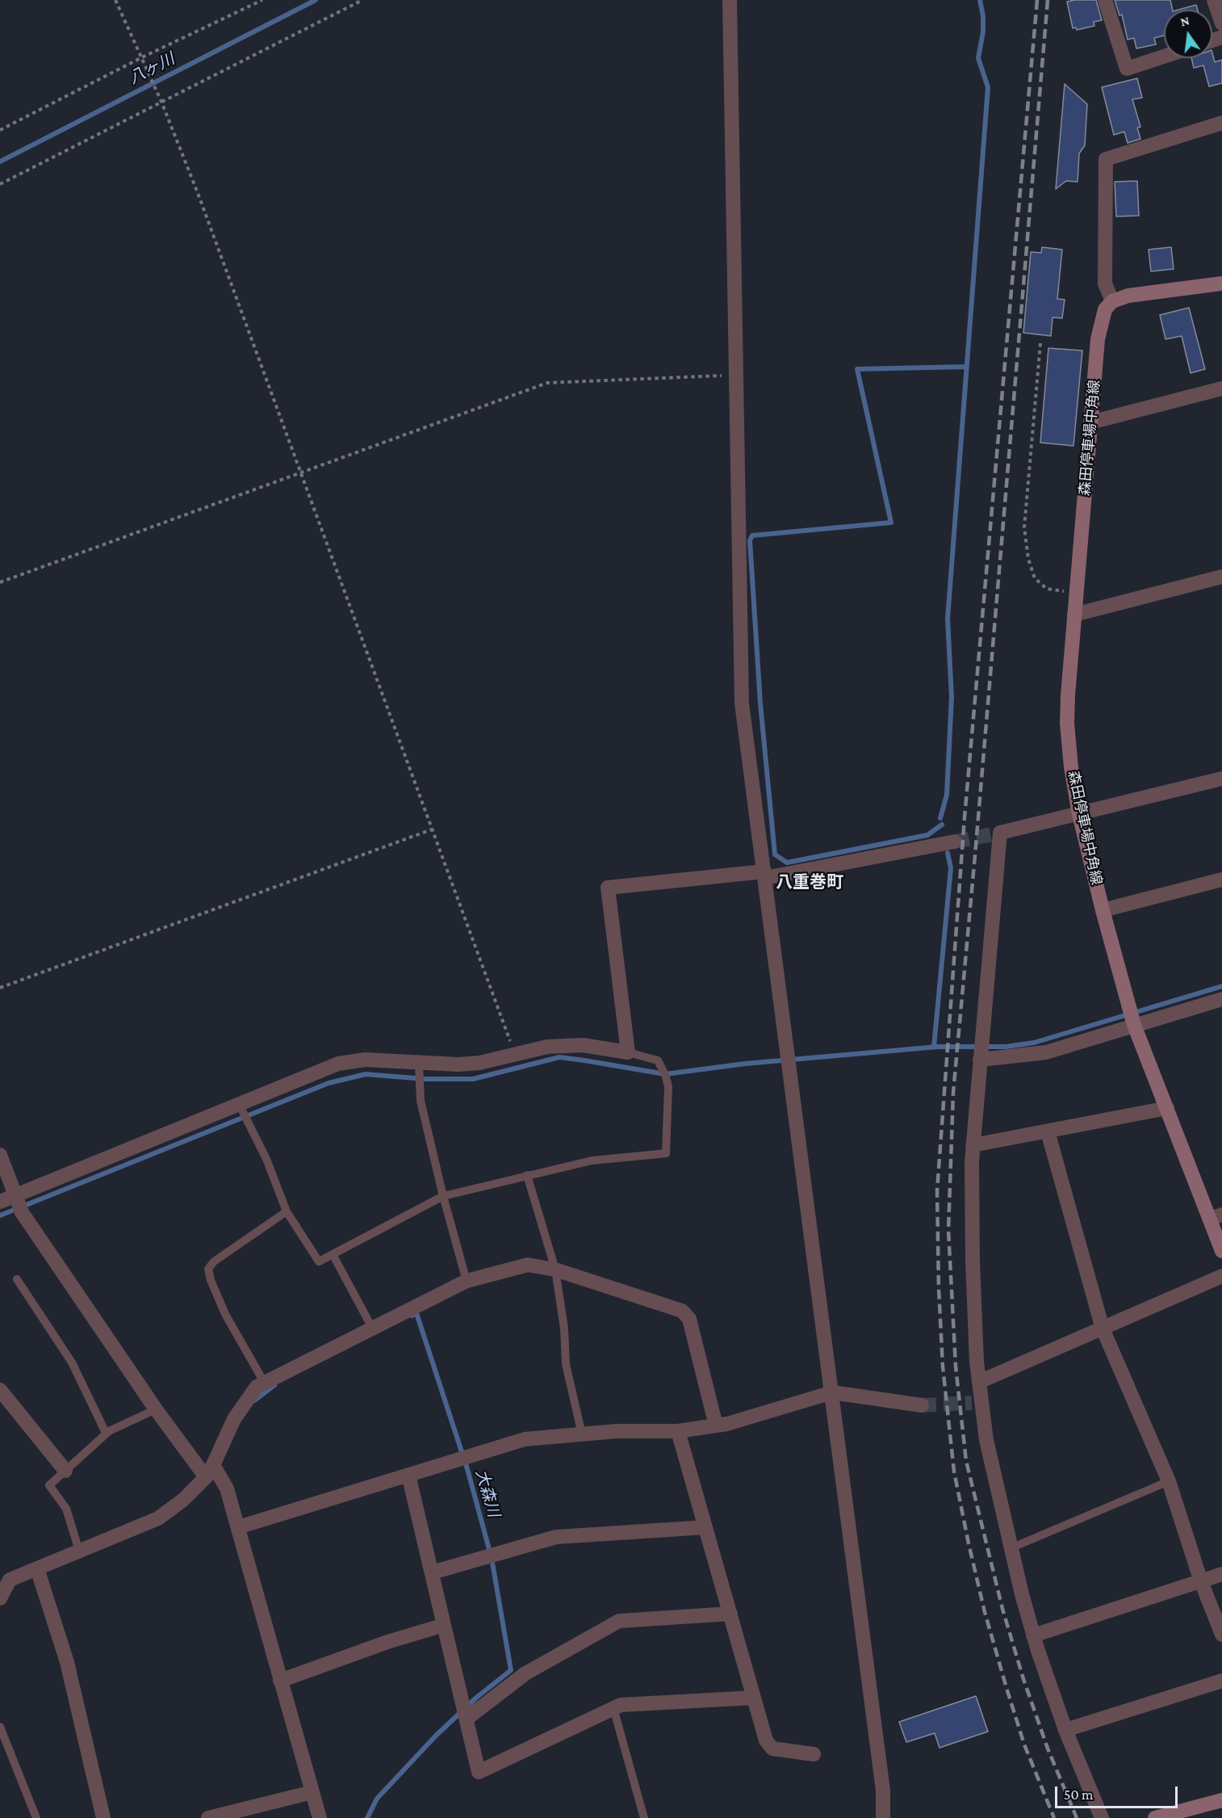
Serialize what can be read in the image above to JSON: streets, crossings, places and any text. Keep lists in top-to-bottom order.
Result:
{
  "streets": {
    "main road": ["森田停車場中角線"]
  },
  "districts": ["八重巻町"],
  "water": ["八ヶ川", "大森川"],
  "scale_bar": "50 m",
  "north": "top"
}
